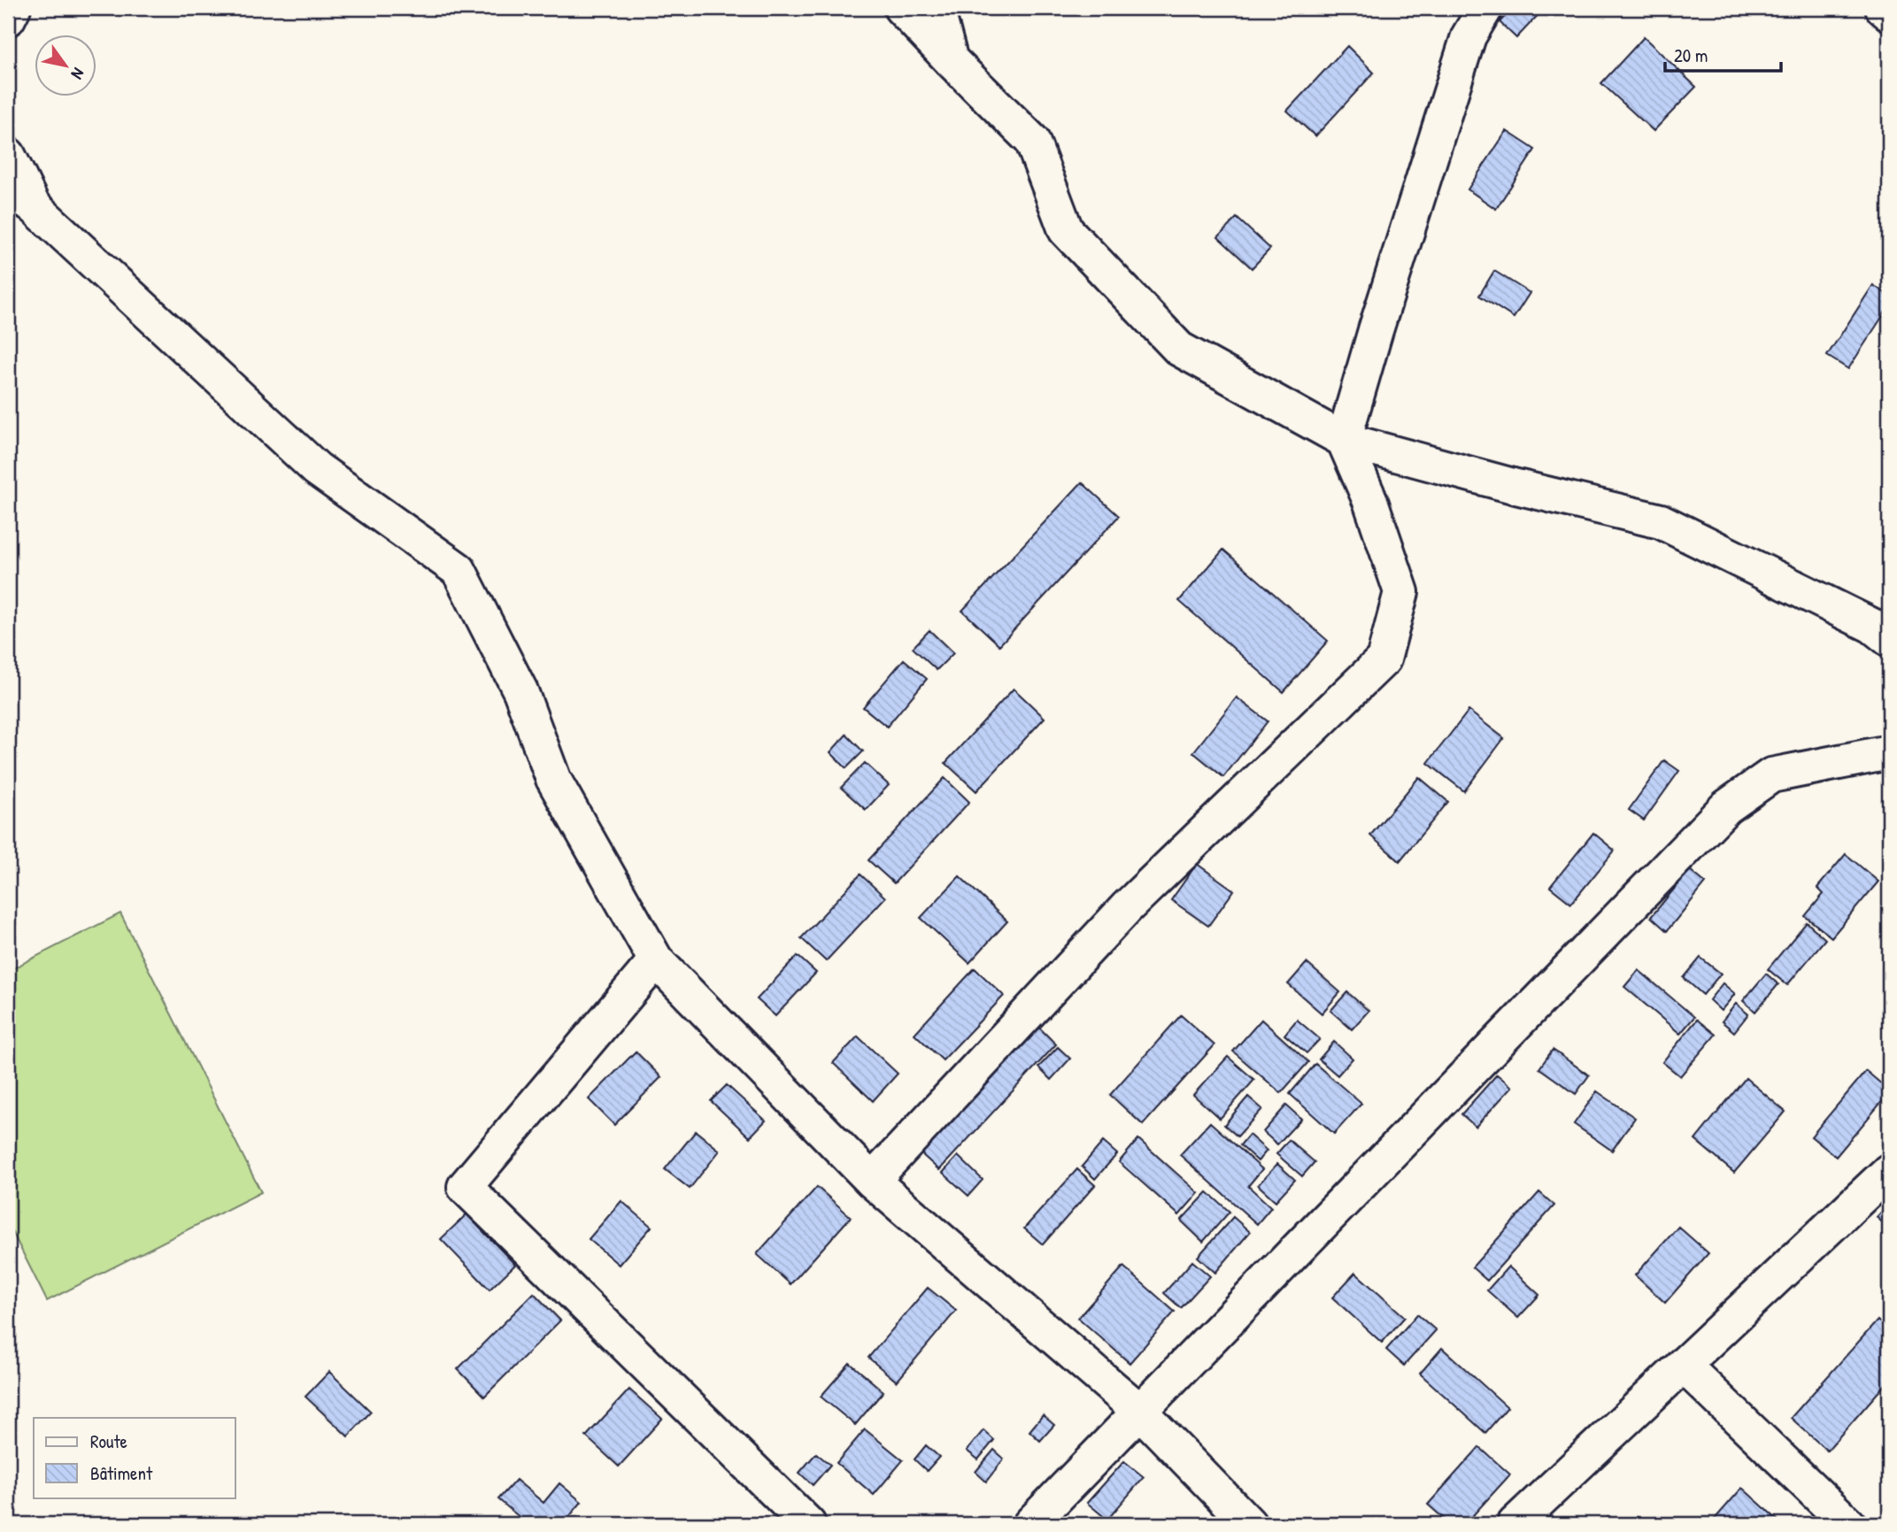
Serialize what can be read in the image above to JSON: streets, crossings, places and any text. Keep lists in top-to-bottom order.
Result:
{
  "legend": ["Route", "Bâtiment"],
  "scale_bar": "20 m",
  "north": "bottom right"
}
